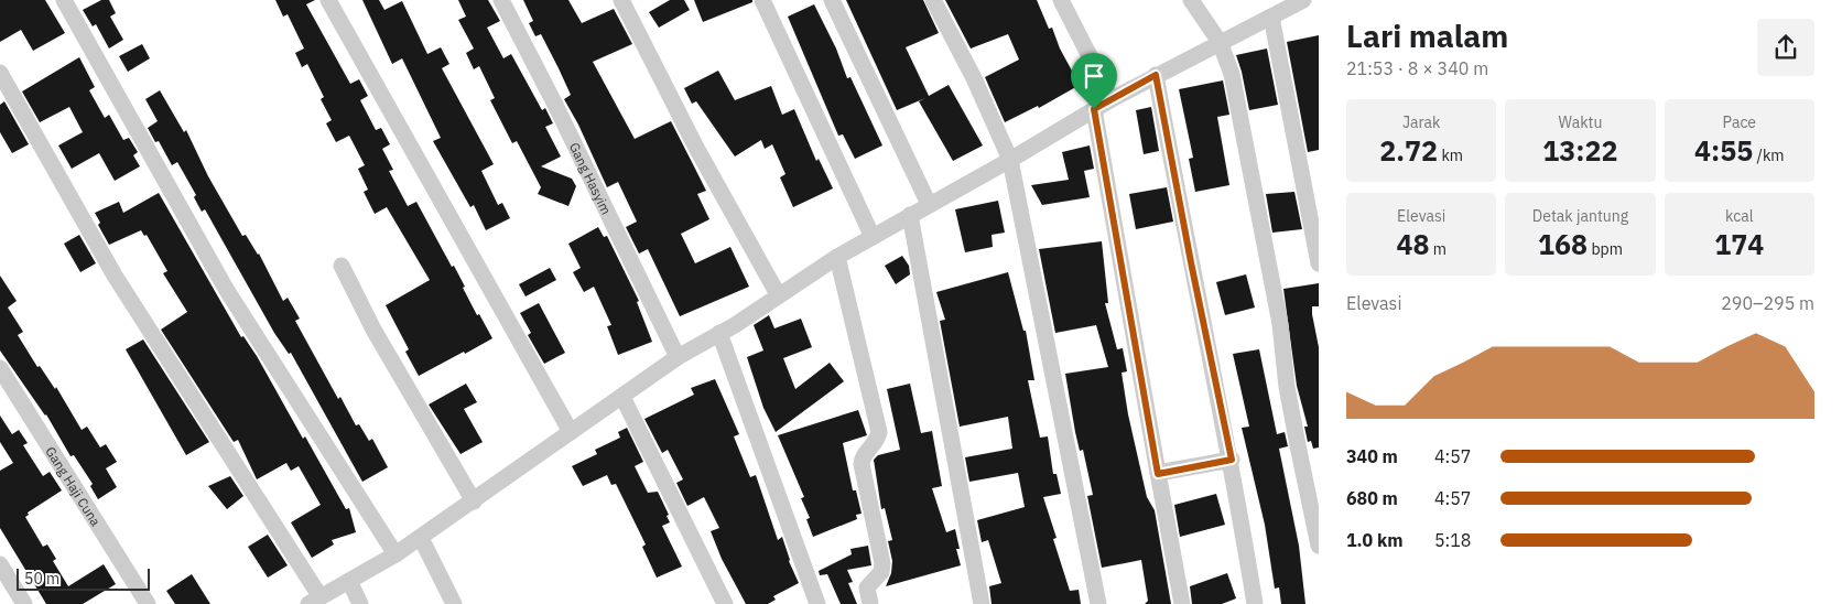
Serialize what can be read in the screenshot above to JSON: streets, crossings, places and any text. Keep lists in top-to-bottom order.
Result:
{
  "streets": {
    "street": ["Gang Hasyim", "Gang Haji Cuna"]
  },
  "scale_bar": "50 m",
  "page": {
    "heading": ["Lari malam", "21:53 · 8 × 340 m"],
    "stats": [
      ["Jarak", "2.72 km"],
      ["Waktu", "13:22"],
      ["Pace", "4:55 /km"],
      ["Elevasi", "48 m"],
      ["Detak jantung", "168 bpm"],
      ["kcal", "174"]
    ],
    "chart": ["Elevasi", "290–295 m"],
    "list": [
      {
        "name": "340 m",
        "note": "4:57"
      },
      {
        "name": "680 m",
        "note": "4:57"
      },
      {
        "name": "1.0 km",
        "note": "5:18"
      }
    ],
    "scale": "50 m"
  }
}
